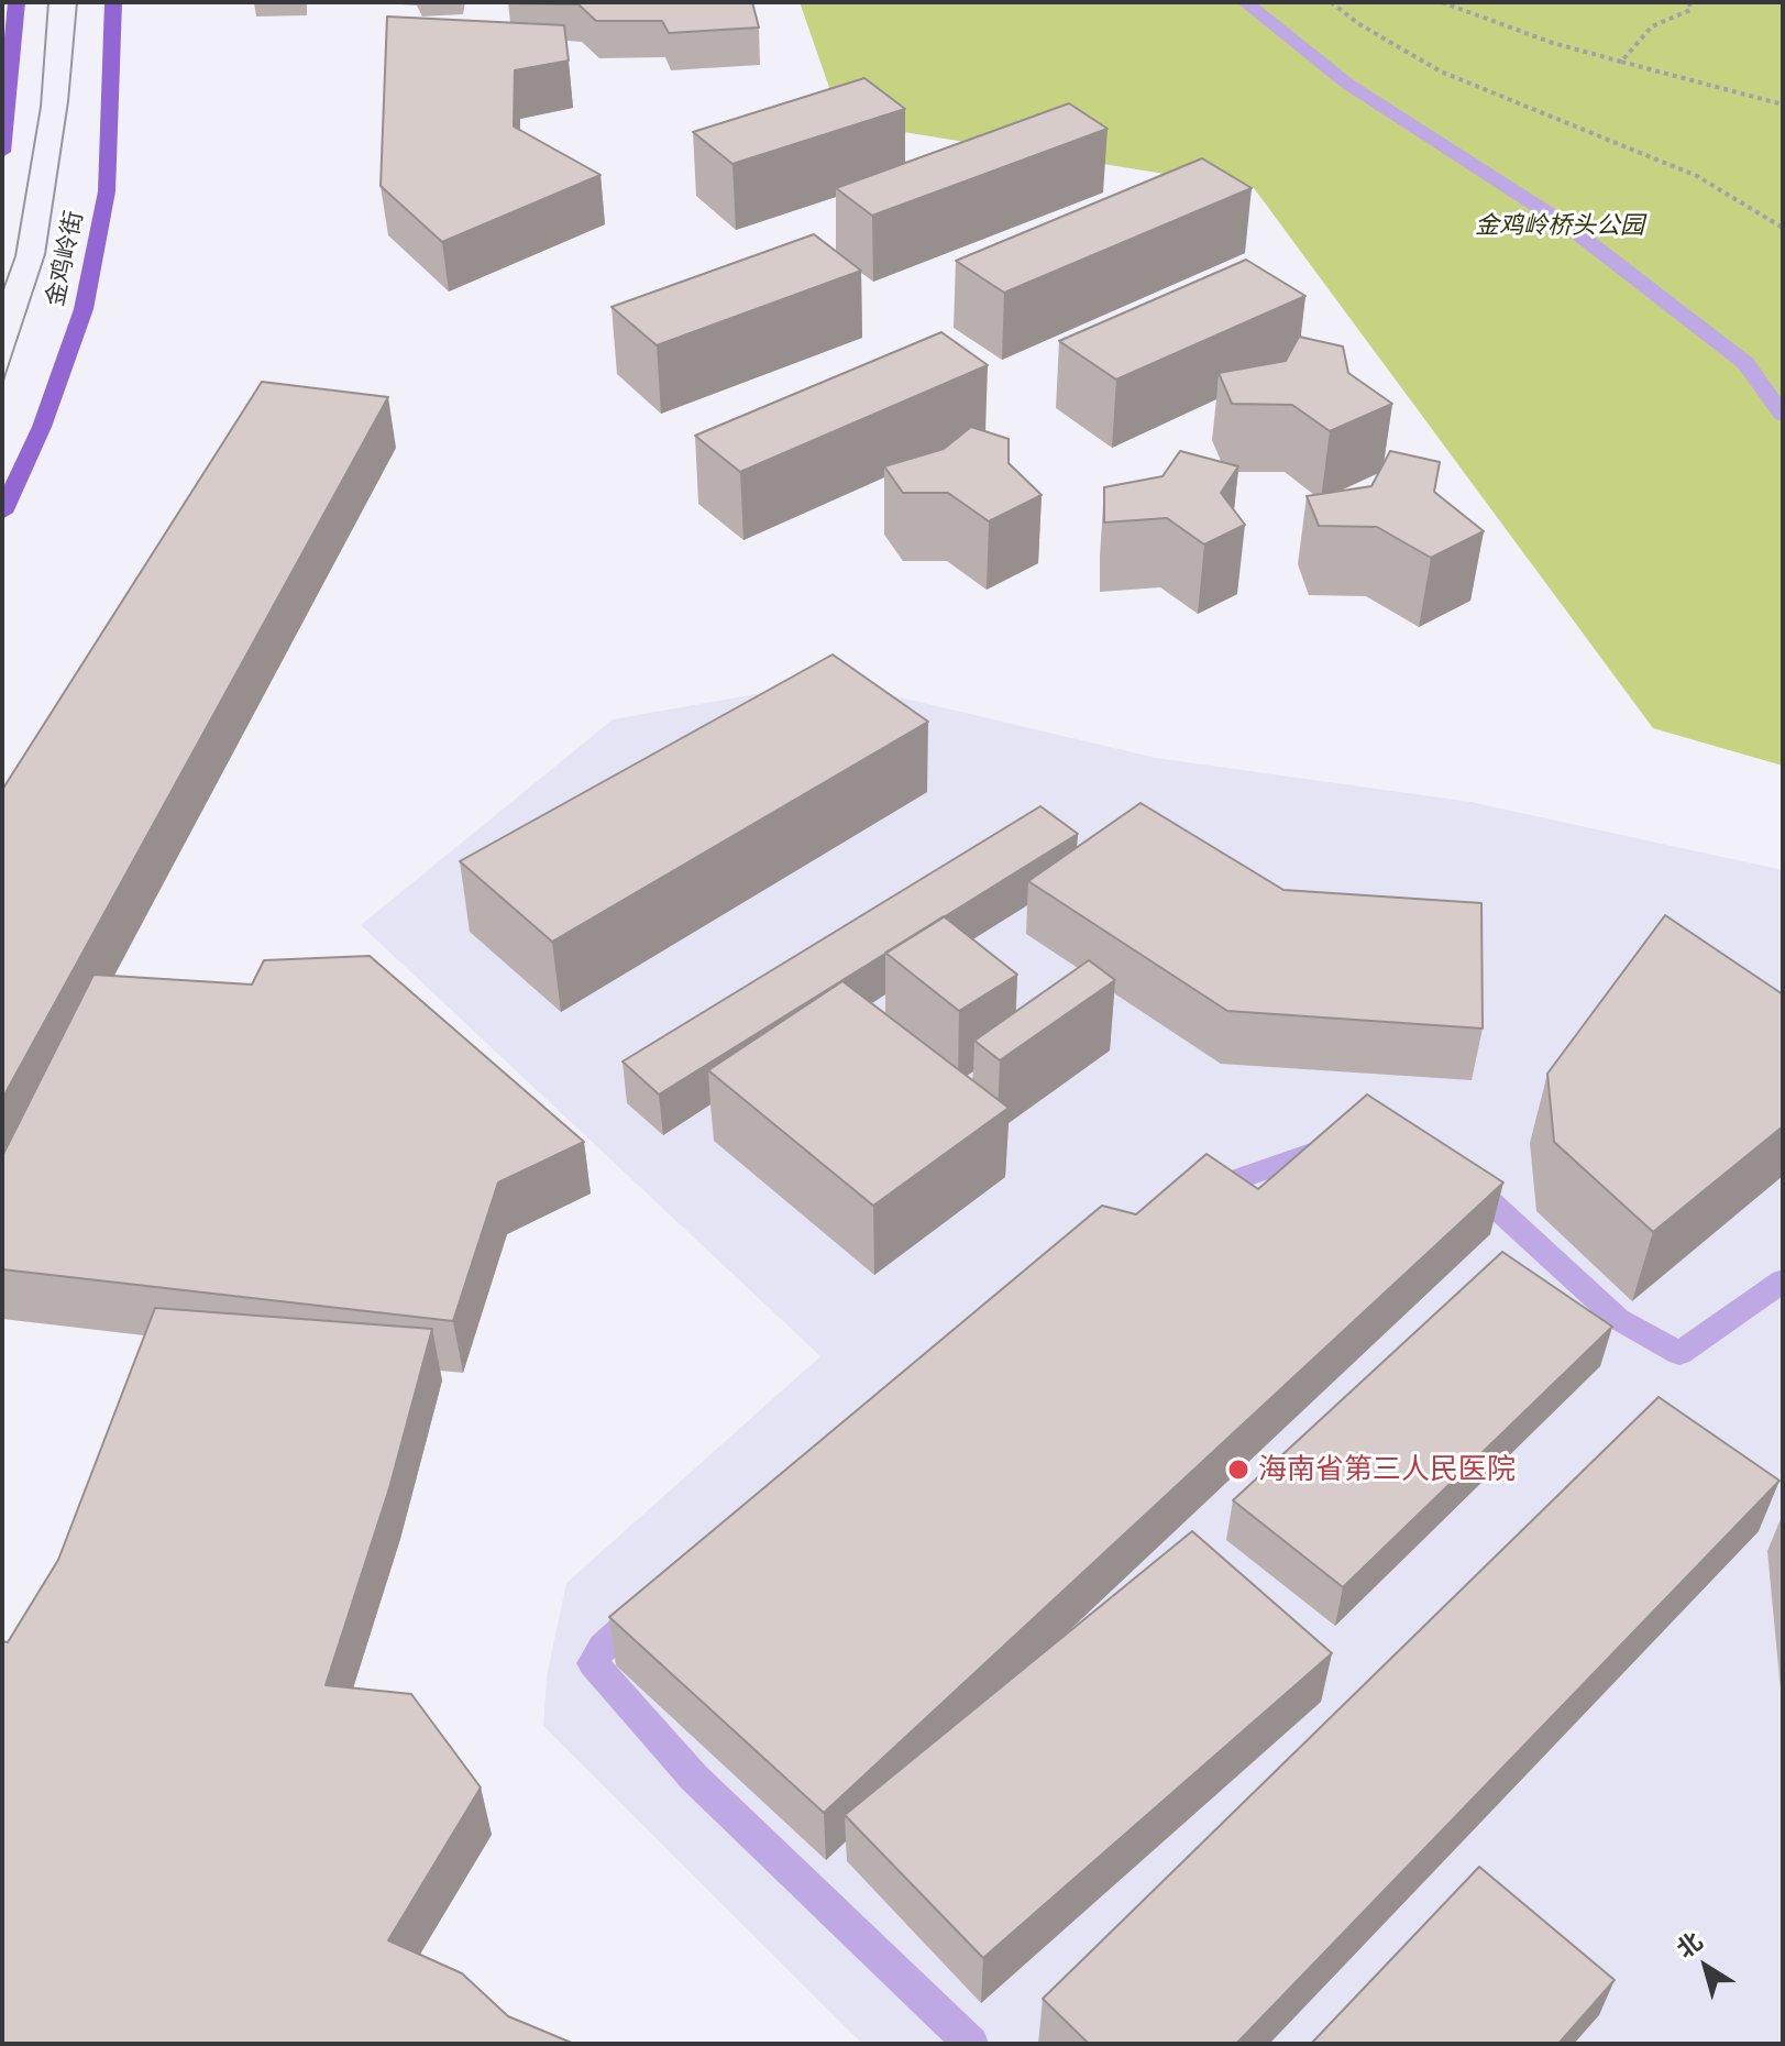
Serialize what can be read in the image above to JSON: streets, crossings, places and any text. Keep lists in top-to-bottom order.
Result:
{
  "streets": {
    "main road": ["金鸡岭街"]
  },
  "parks": ["金鸡岭桥头公园"],
  "places": ["海南省第三人民医院"],
  "north": "top left"
}
